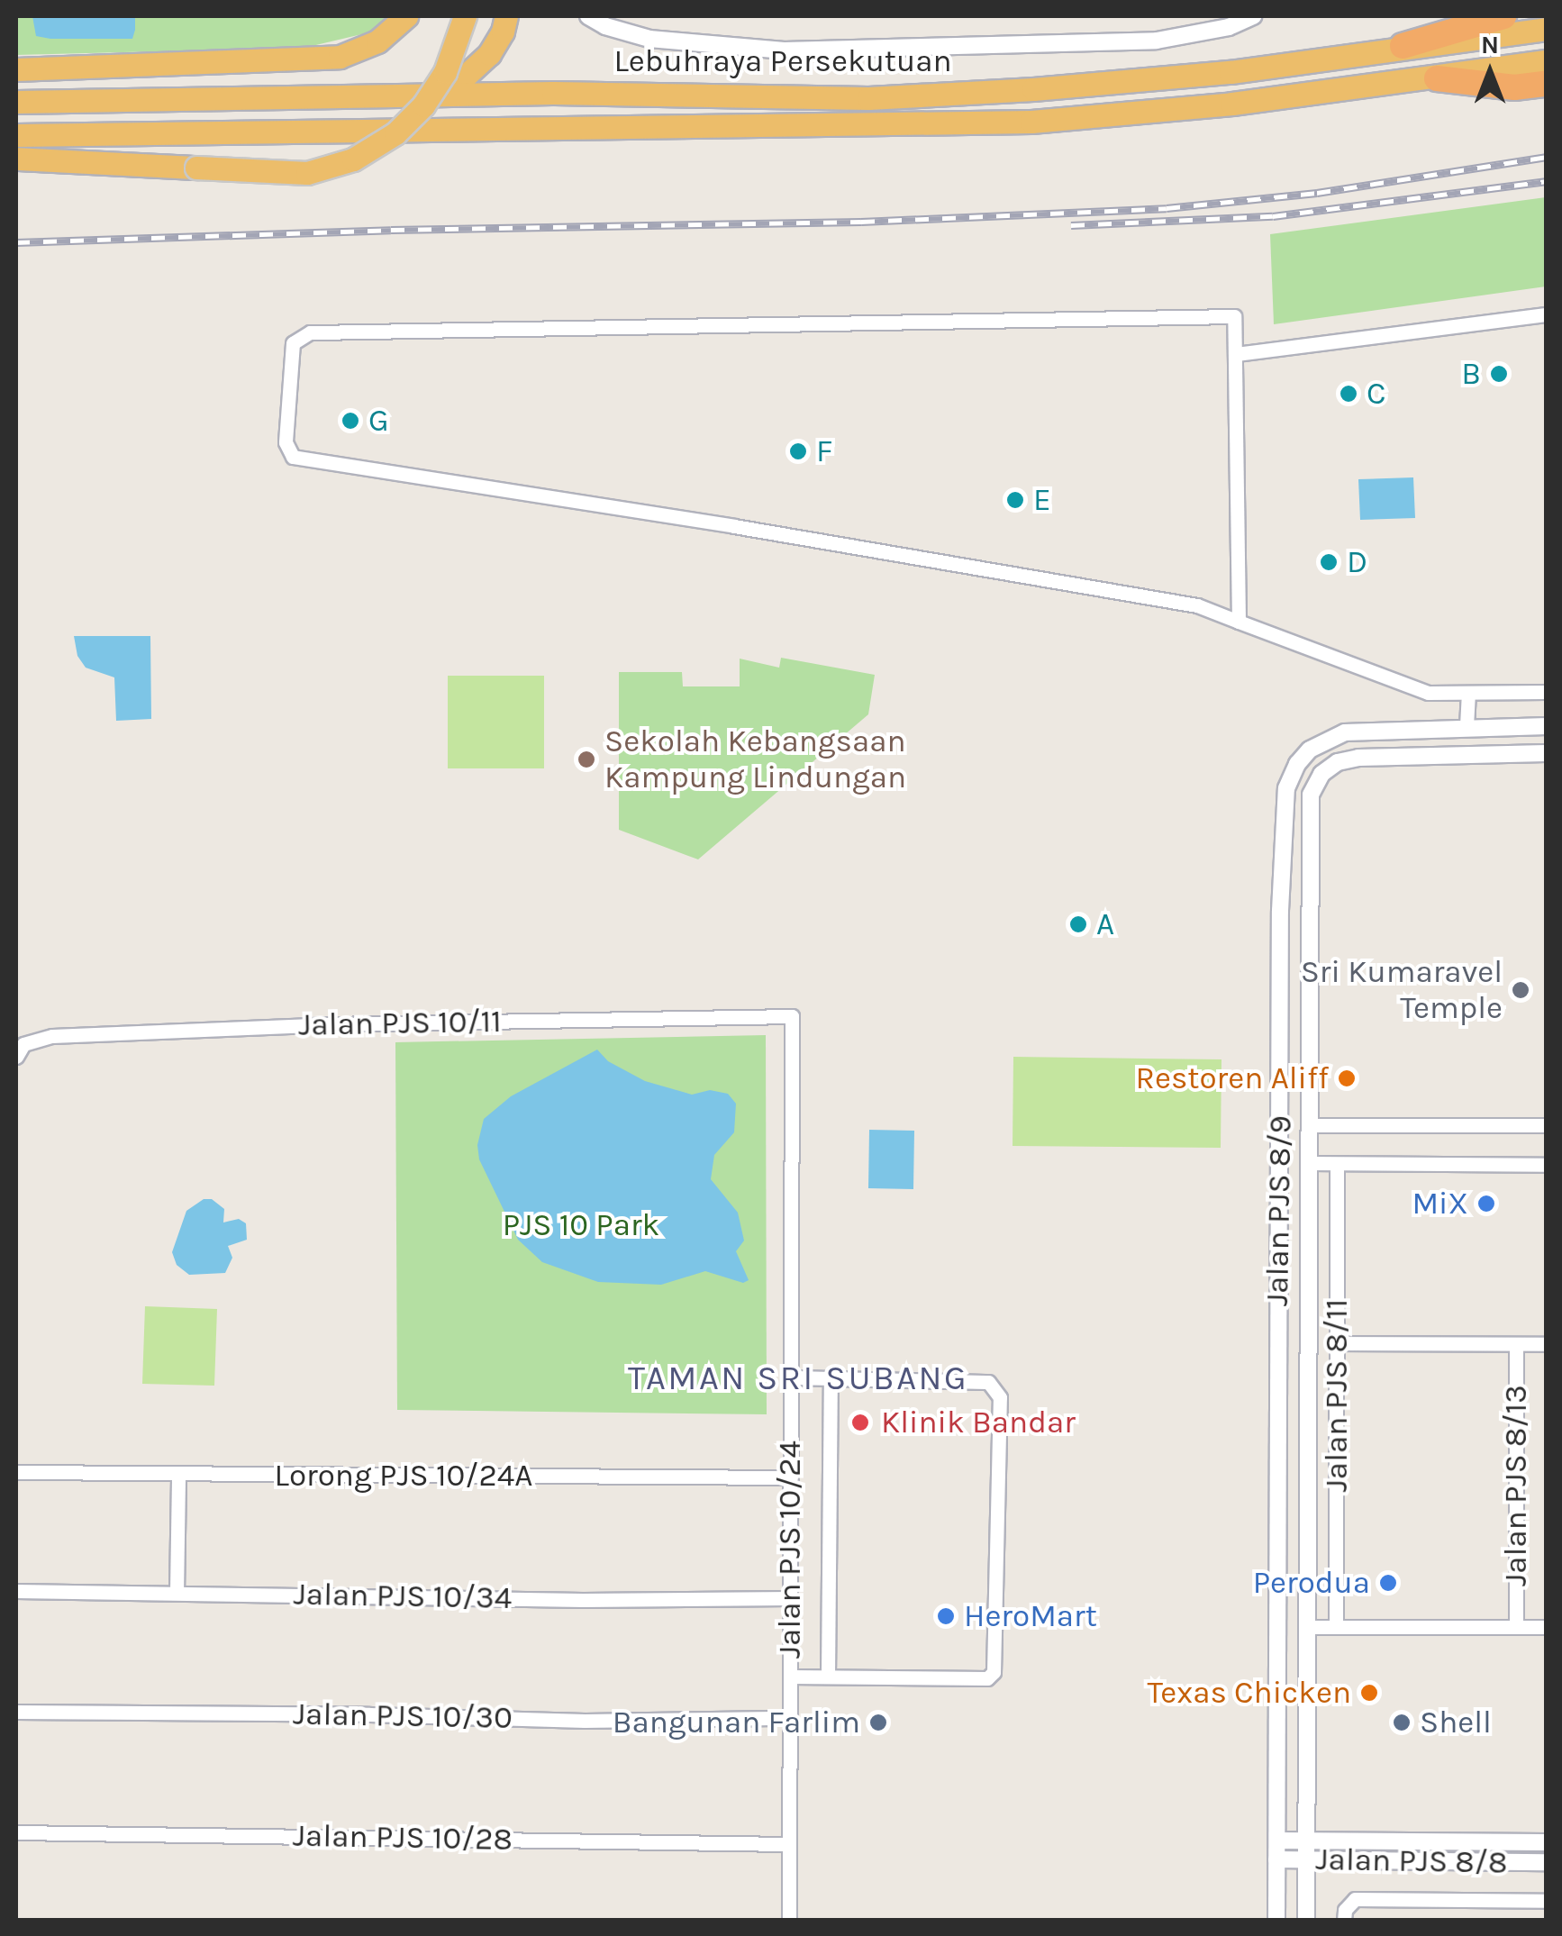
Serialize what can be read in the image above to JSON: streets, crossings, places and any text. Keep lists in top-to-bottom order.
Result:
{
  "streets": {
    "highway": ["Lebuhraya Persekutuan"],
    "street": [
      "Jalan PJS 10/11",
      "Jalan PJS 8/9",
      "Jalan PJS 8/11",
      "Lorong PJS 10/24A",
      "Jalan PJS 8/13",
      "Jalan PJS 10/24",
      "Jalan PJS 10/34",
      "Jalan PJS 10/30",
      "Jalan PJS 10/28",
      "Jalan PJS 8/8"
    ]
  },
  "crossings": [
    ["Jalan PJS 10/11", "Jalan PJS 10/24"],
    ["Jalan PJS 8/9", "Jalan PJS 8/8"],
    ["Lorong PJS 10/24A", "Jalan PJS 10/24"],
    ["Jalan PJS 10/24", "Jalan PJS 10/34"],
    ["Jalan PJS 10/24", "Jalan PJS 10/30"],
    ["Jalan PJS 10/24", "Jalan PJS 10/28"]
  ],
  "districts": ["TAMAN SRI SUBANG"],
  "parks": ["PJS 10 Park"],
  "places": [
    "B",
    "C",
    "G",
    "F",
    "E",
    "D",
    "Sekolah Kebangsaan Kampung Lindungan",
    "A",
    "Sri Kumaravel Temple",
    "Restoren Aliff",
    "MiX",
    "Klinik Bandar",
    "Perodua",
    "HeroMart",
    "Texas Chicken",
    "Bangunan Farlim",
    "Shell"
  ],
  "north": "top"
}
